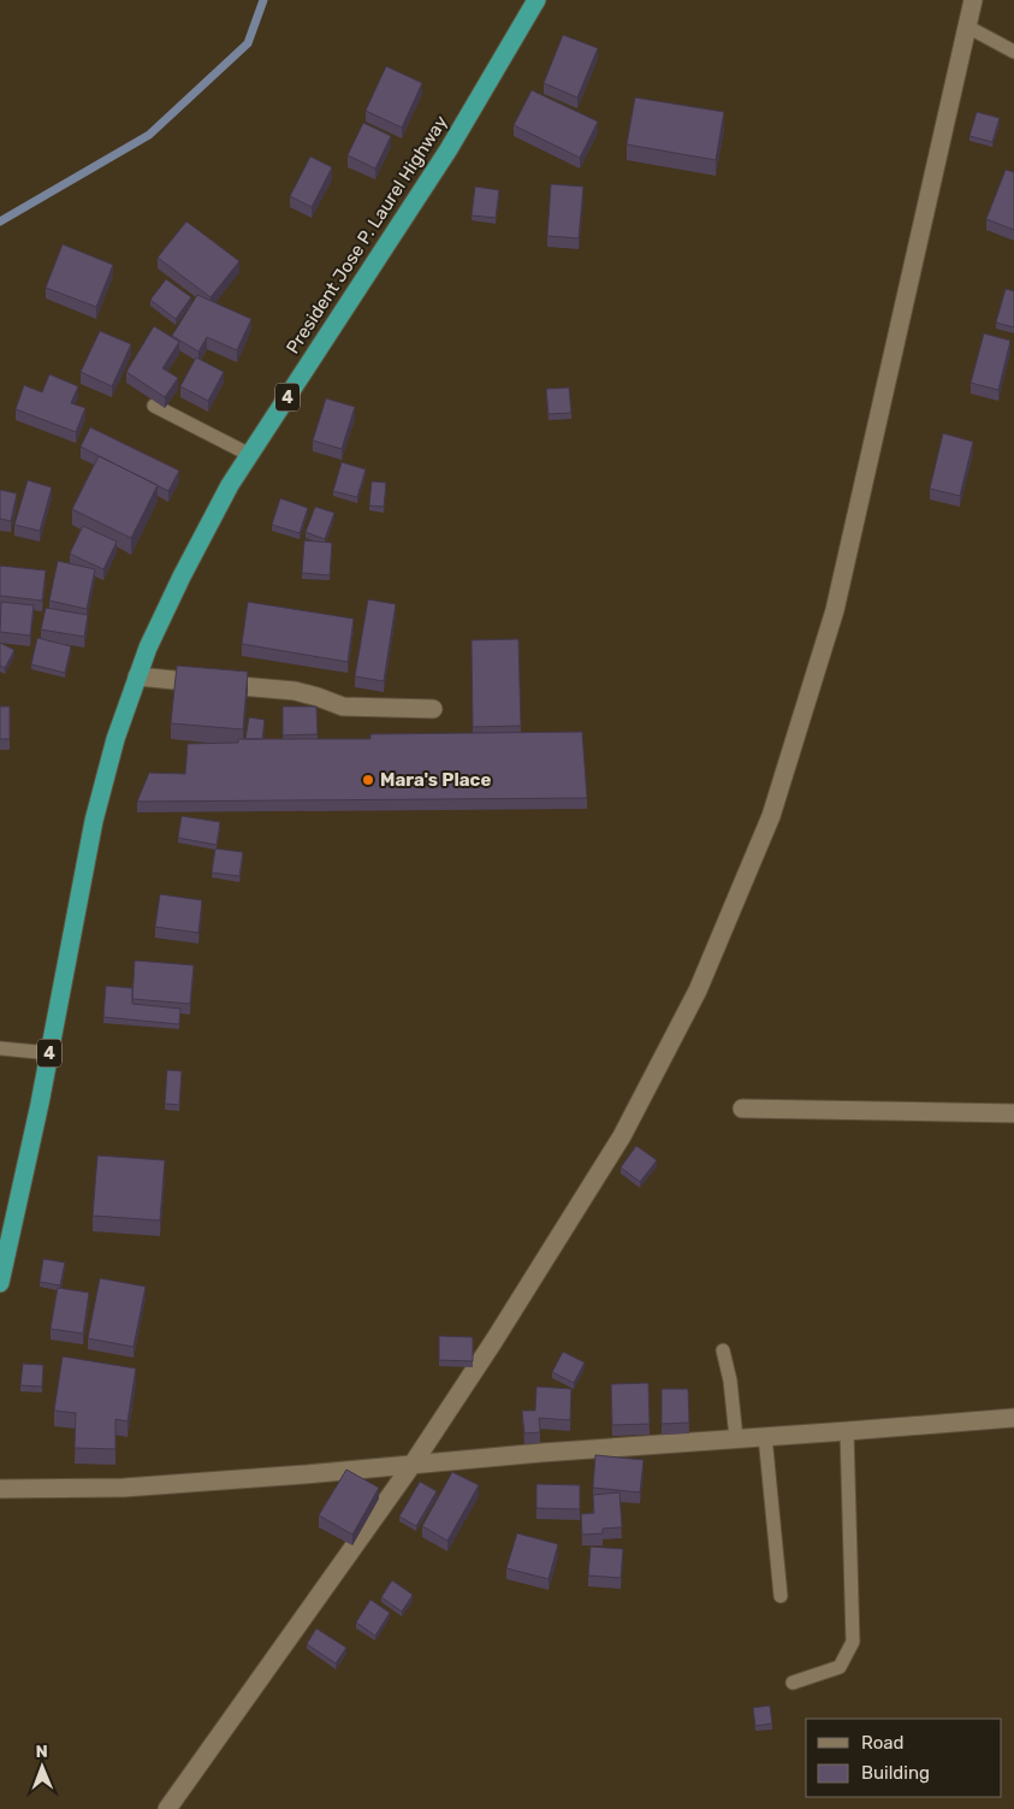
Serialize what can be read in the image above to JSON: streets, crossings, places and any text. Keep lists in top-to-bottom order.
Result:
{
  "streets": {
    "highway": ["President Jose P. Laurel Highway", "4"]
  },
  "places": ["Mara's Place"],
  "legend": ["Road", "Building"],
  "north": "top"
}
